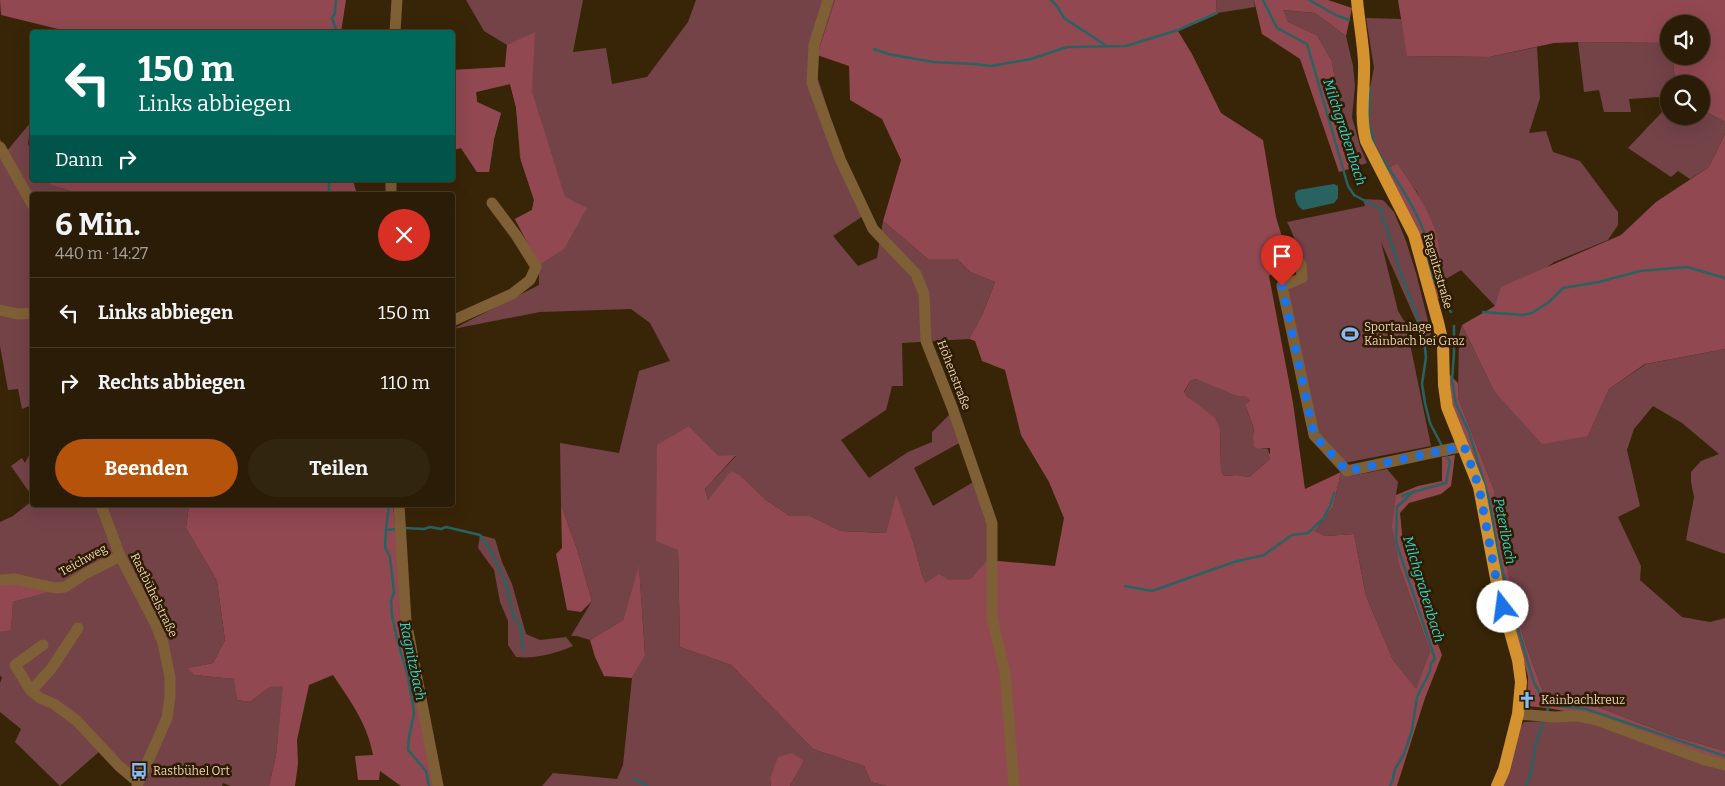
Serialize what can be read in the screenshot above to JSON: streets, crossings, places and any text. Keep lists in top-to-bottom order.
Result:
{
  "streets": {
    "main road": ["Ragnitzstraße"],
    "street": ["Höhenstraße", "Teichweg", "Rastbühelstraße"]
  },
  "crossings": [
    ["Teichweg", "Rastbühelstraße"]
  ],
  "water": ["Milchgrabenbach", "Peterlbach", "Ragnitzbach"],
  "places": {
    "sports": ["Sportanlage Kainbach bei Graz"],
    "church": ["Kainbachkreuz"],
    "bus stop": ["Rastbühel Ort"]
  },
  "page": {
    "turn": ["150 m", "Links abbiegen"],
    "then": "Dann",
    "heading": ["6 Min.", "440 m · 14:27"],
    "list": [
      {
        "name": "Links abbiegen",
        "value": "150 m"
      },
      {
        "name": "Rechts abbiegen",
        "value": "110 m"
      }
    ],
    "buttons": ["Beenden", "Teilen"]
  }
}
